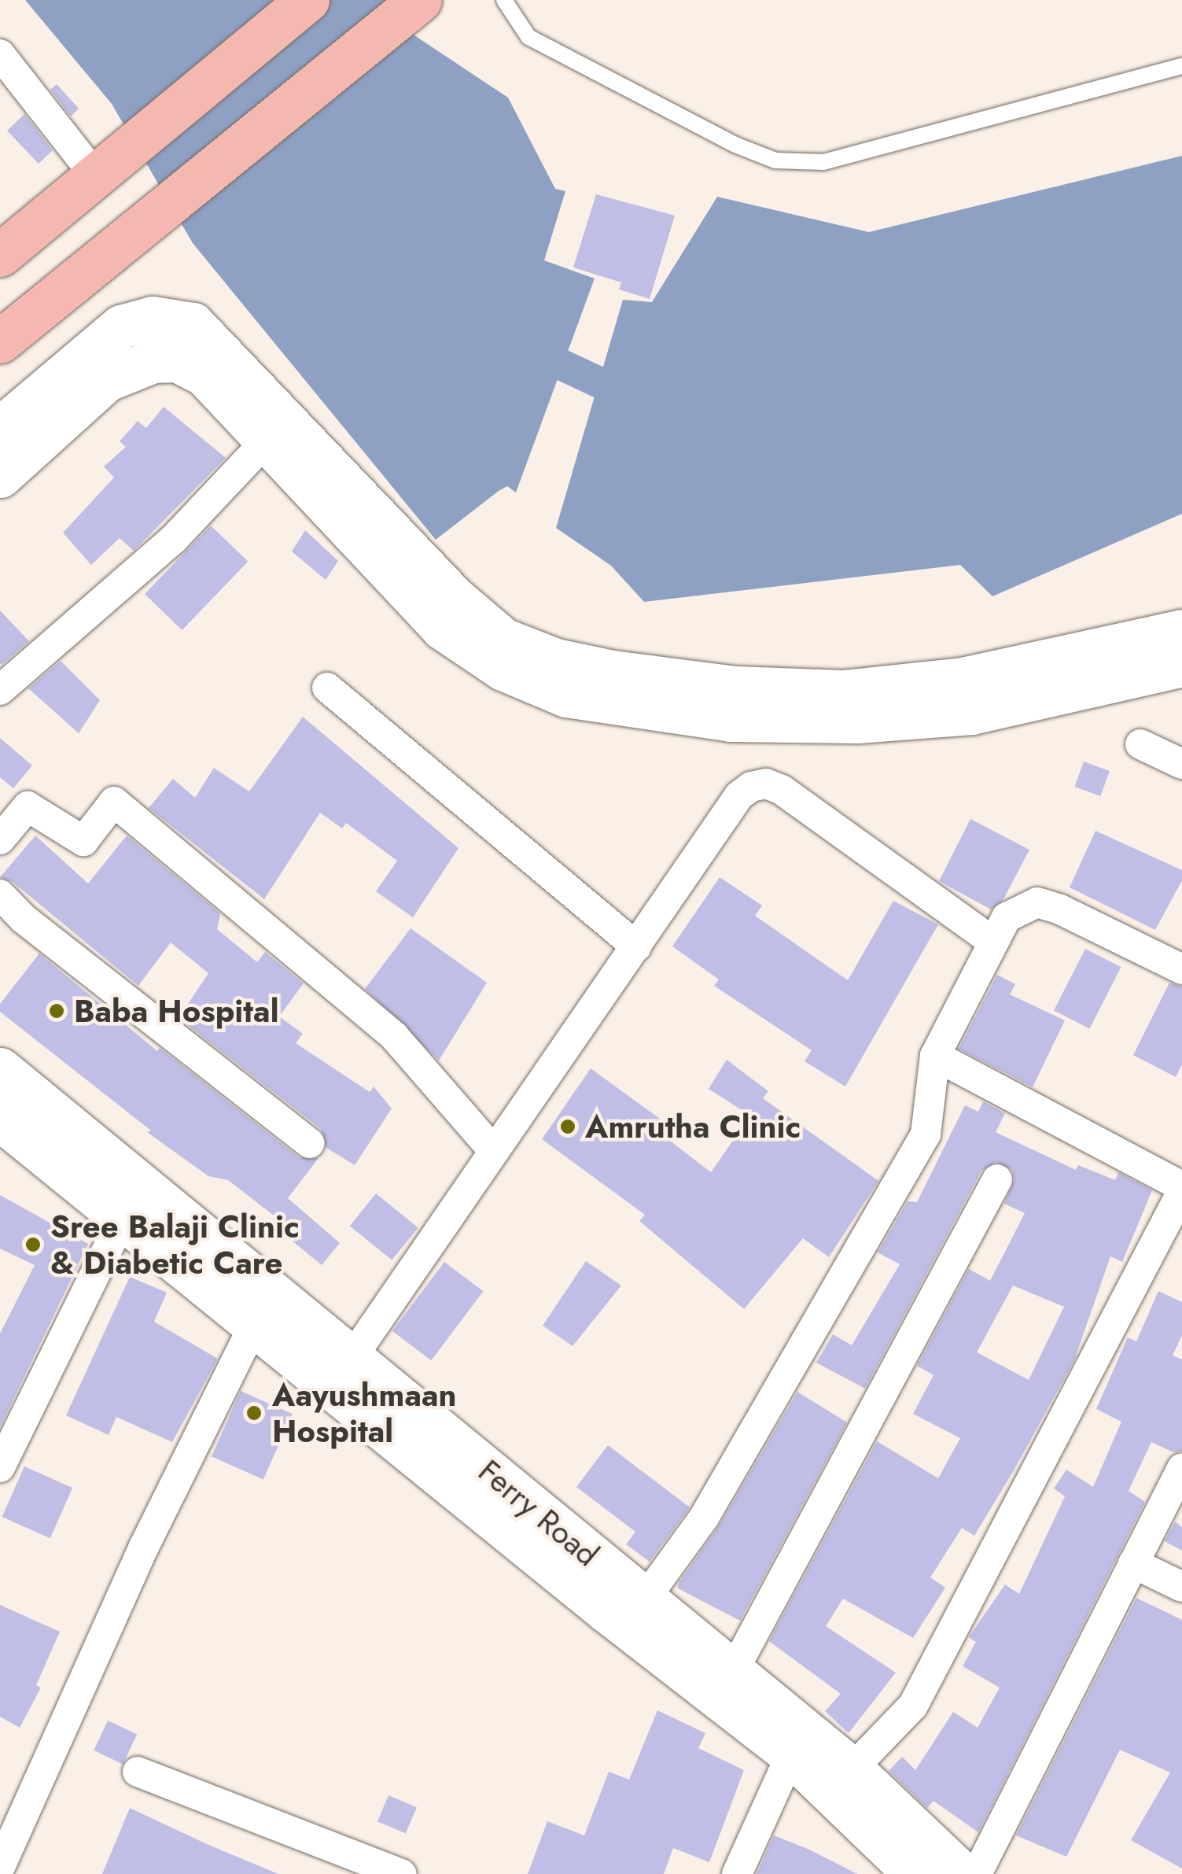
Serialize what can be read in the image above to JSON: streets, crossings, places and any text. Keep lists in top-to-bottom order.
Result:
{
  "streets": {
    "street": ["Ferry Road"]
  },
  "places": [
    "Baba Hospital",
    "Amrutha Clinic",
    "Sree Balaji Clinic & Diabetic Care",
    "Aayushmaan Hospital"
  ]
}
